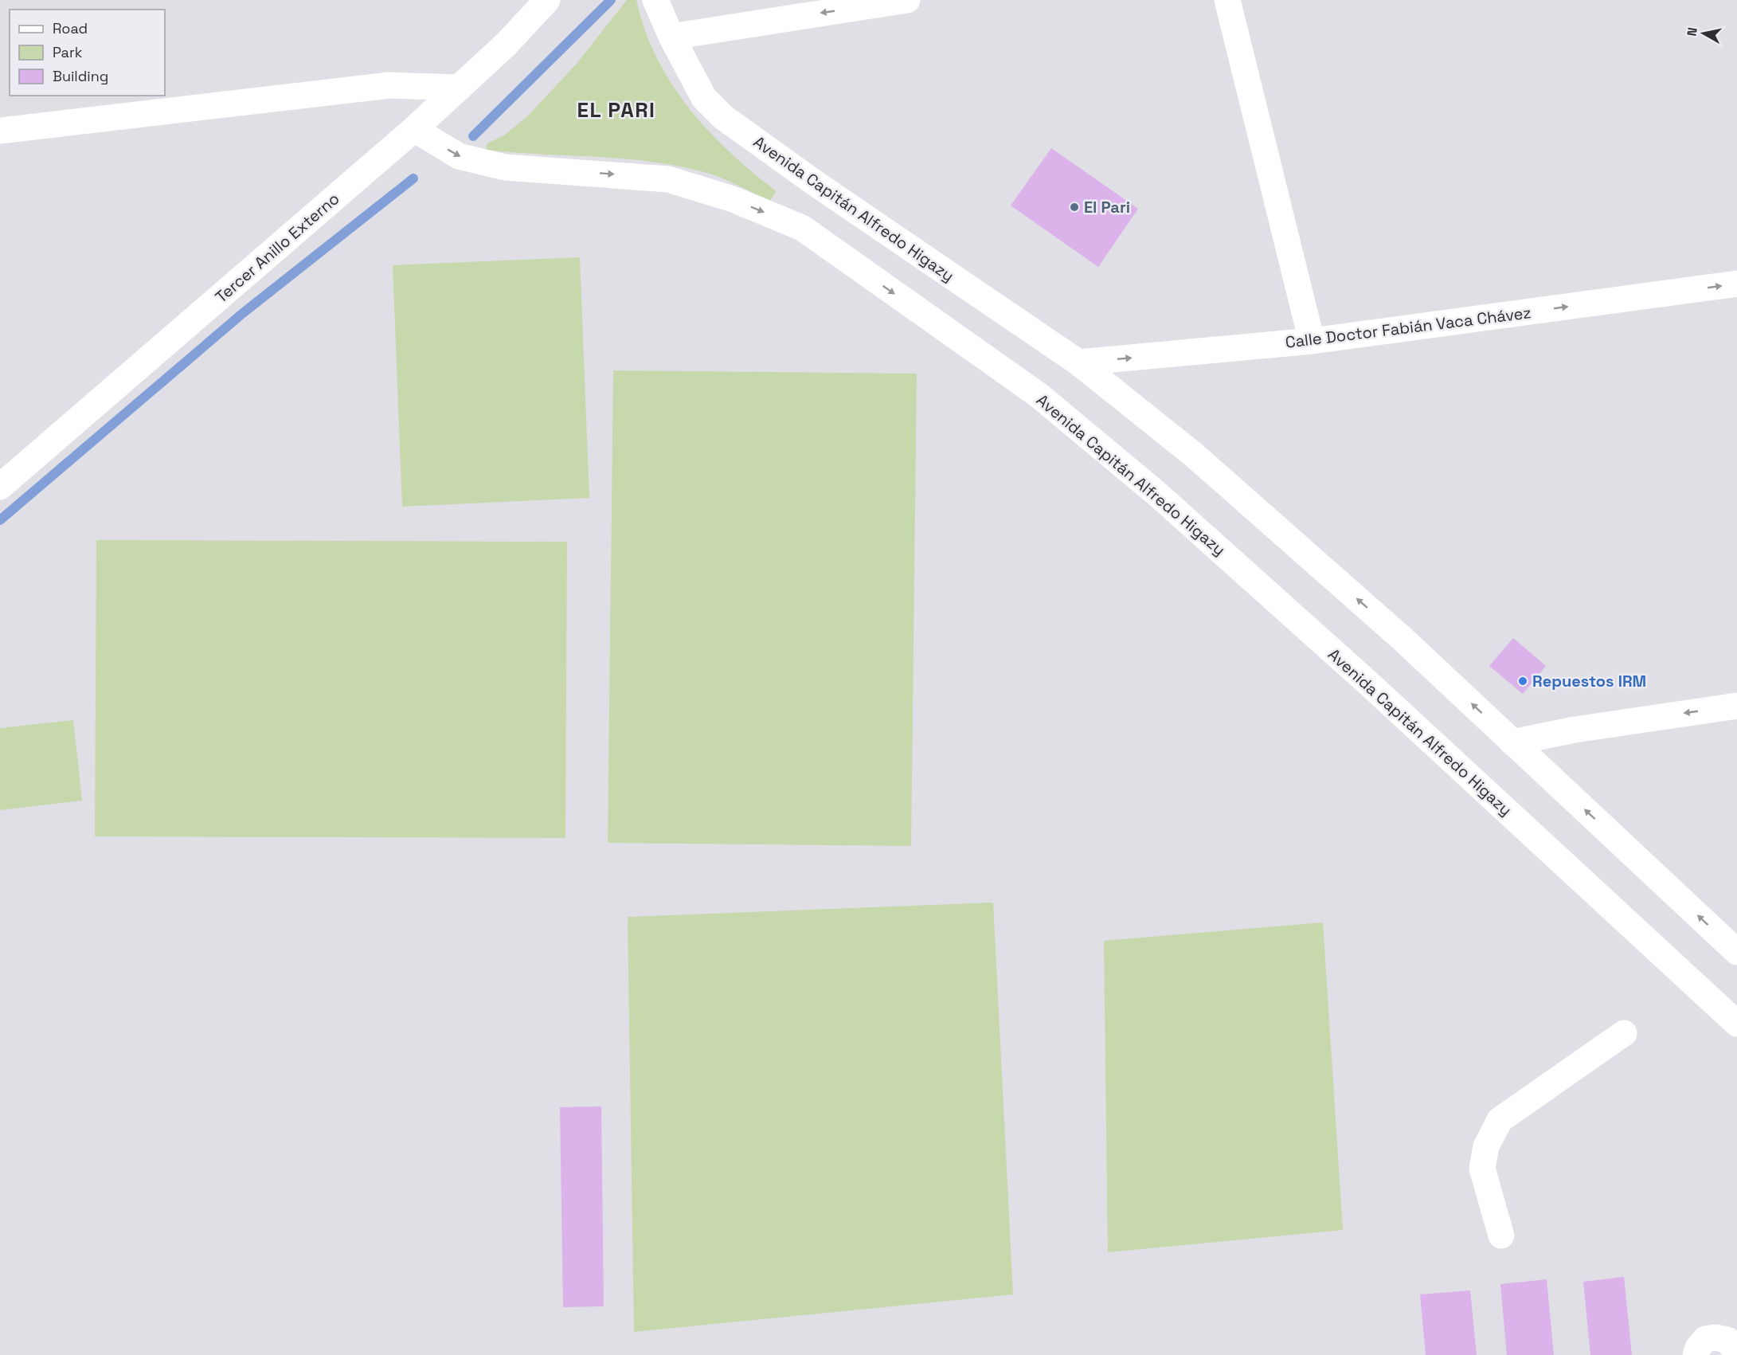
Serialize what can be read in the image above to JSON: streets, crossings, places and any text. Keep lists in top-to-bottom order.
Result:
{
  "streets": {
    "street": ["Avenida Capitán Alfredo Higazy", "Tercer Anillo Externo", "Calle Doctor Fabián Vaca Chávez"]
  },
  "crossings": [
    ["Avenida Capitán Alfredo Higazy", "Tercer Anillo Externo"],
    ["Avenida Capitán Alfredo Higazy", "Calle Doctor Fabián Vaca Chávez"]
  ],
  "one_way": ["Calle Doctor Fabián Vaca Chávez"],
  "districts": ["EL PARI"],
  "places": ["El Pari", "Repuestos IRM"],
  "legend": ["Road", "Park", "Building"],
  "north": "left"
}
